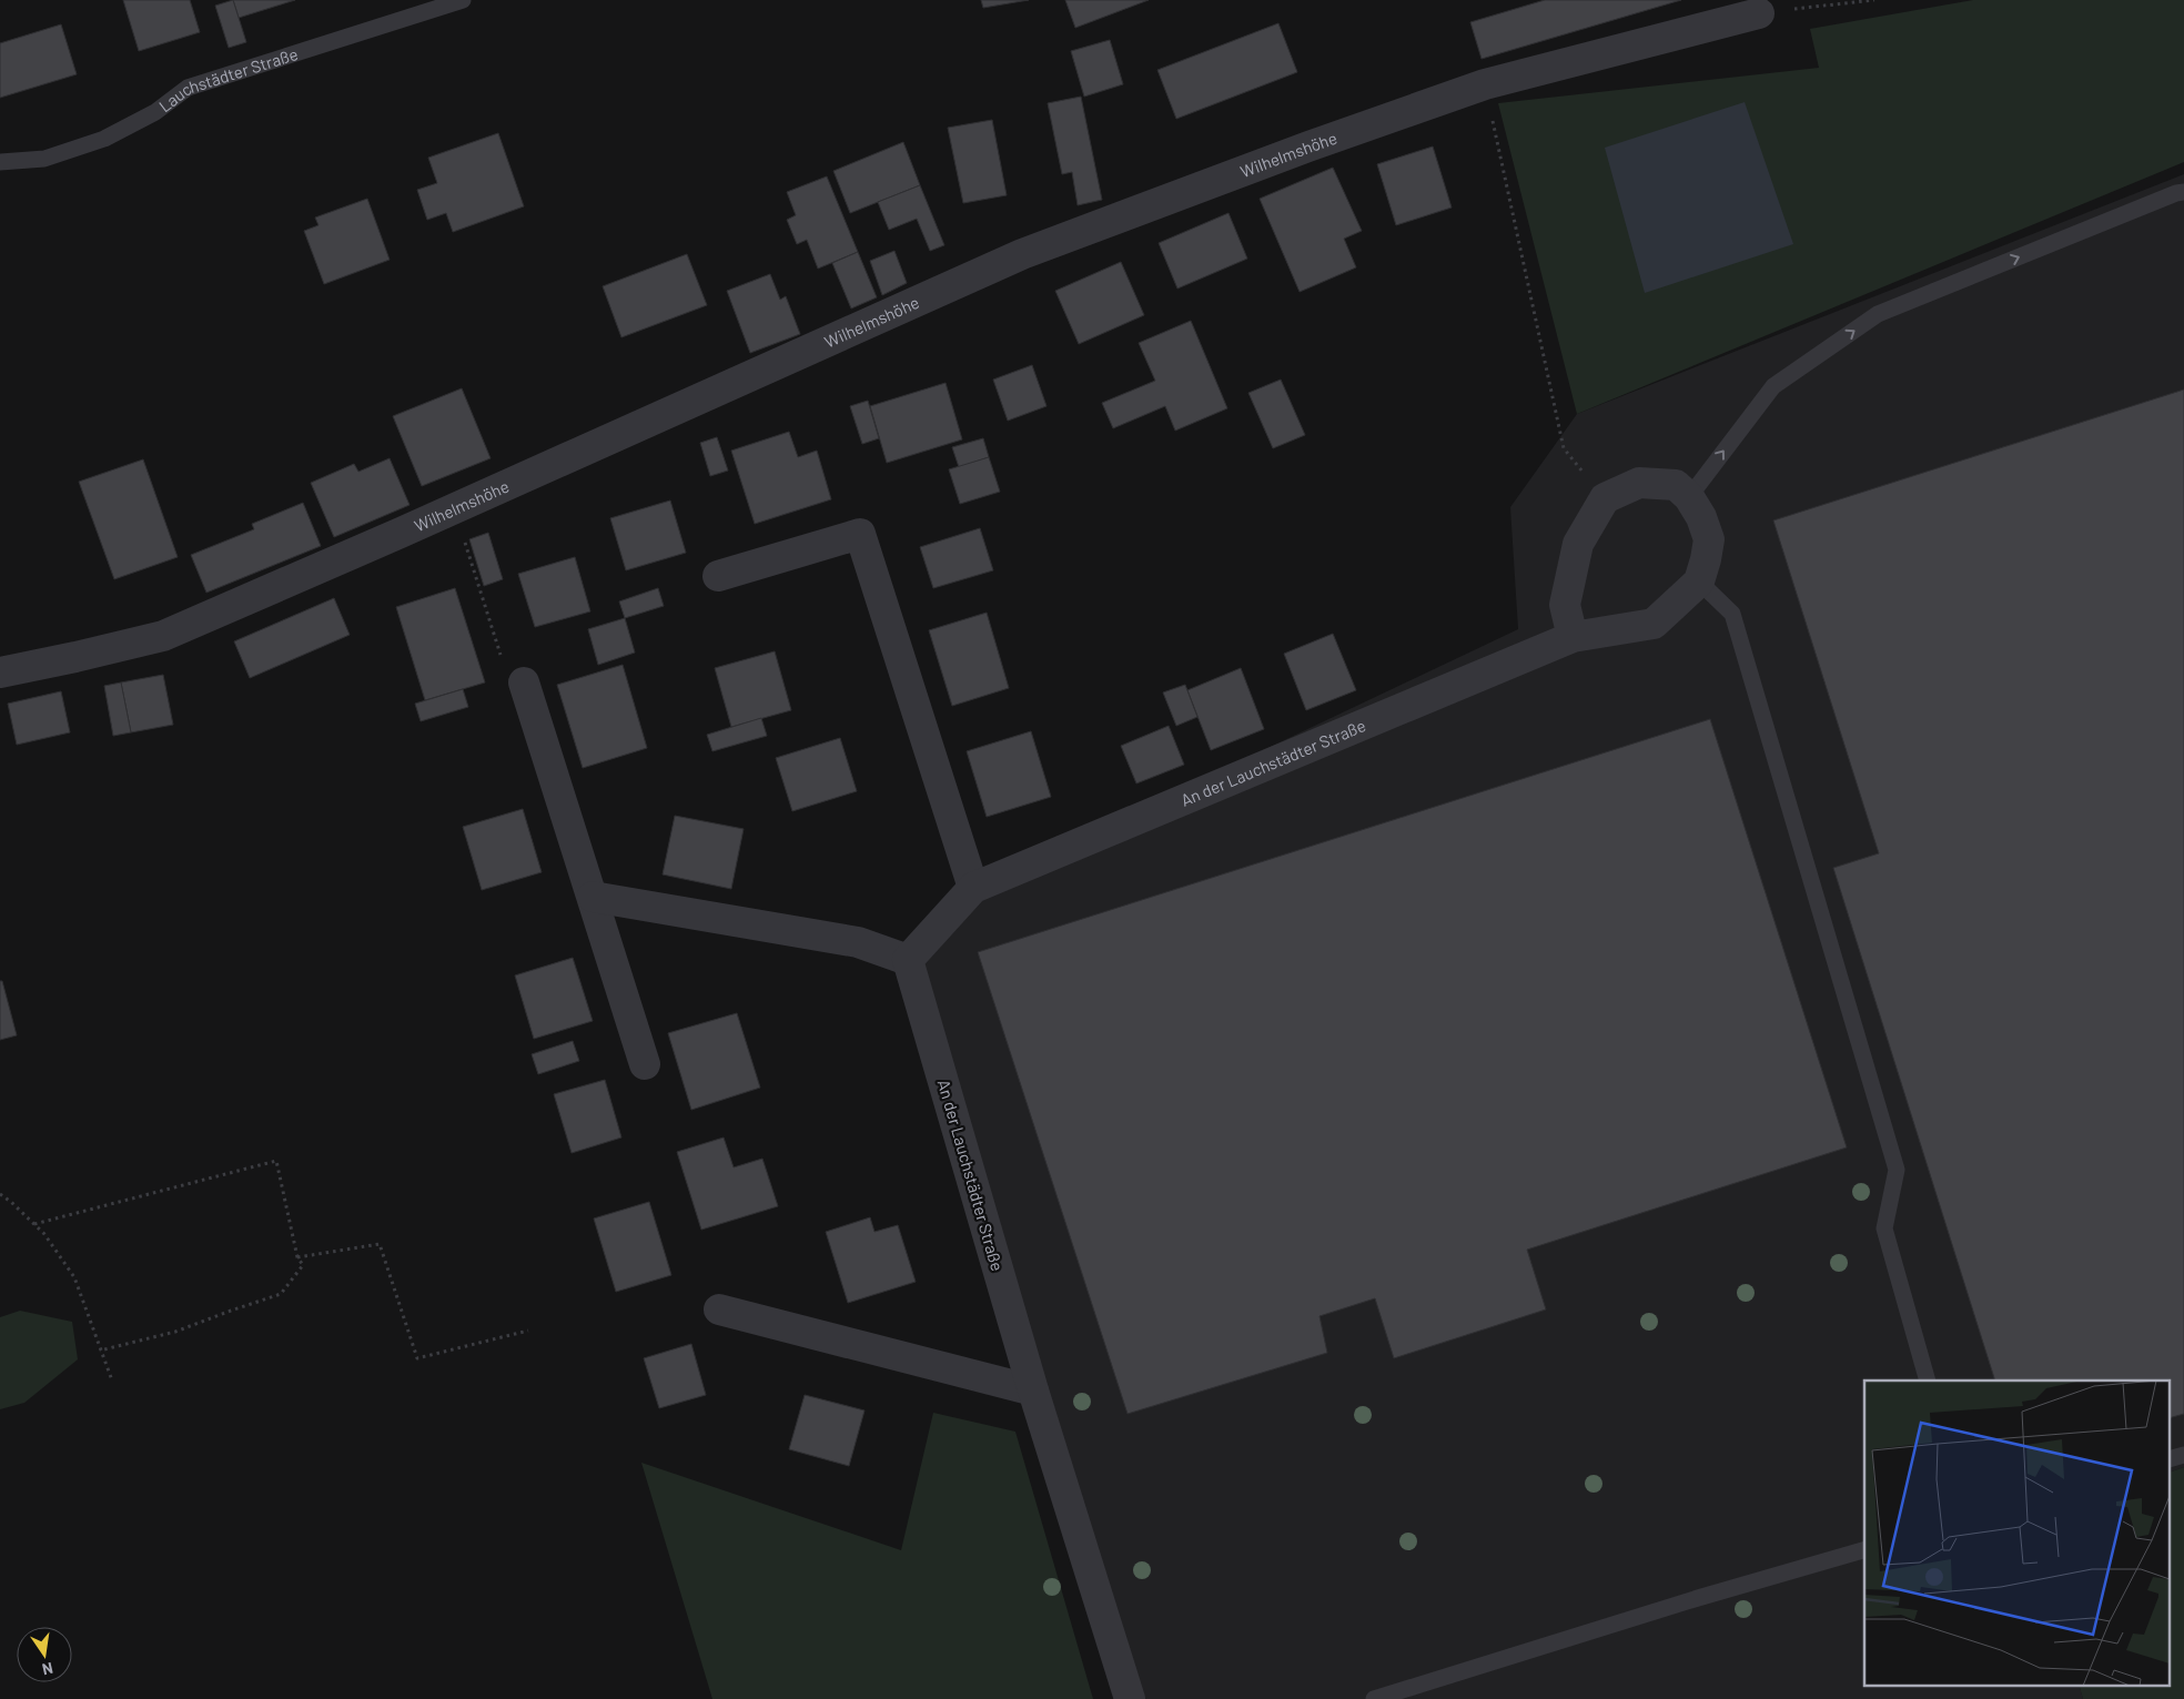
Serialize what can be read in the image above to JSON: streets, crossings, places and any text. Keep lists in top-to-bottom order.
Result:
{
  "streets": {
    "street": ["Wilhelmshöhe", "An der Lauchstädter Straße"],
    "lane": ["Lauchstädter Straße"]
  },
  "north": "bottom"
}
